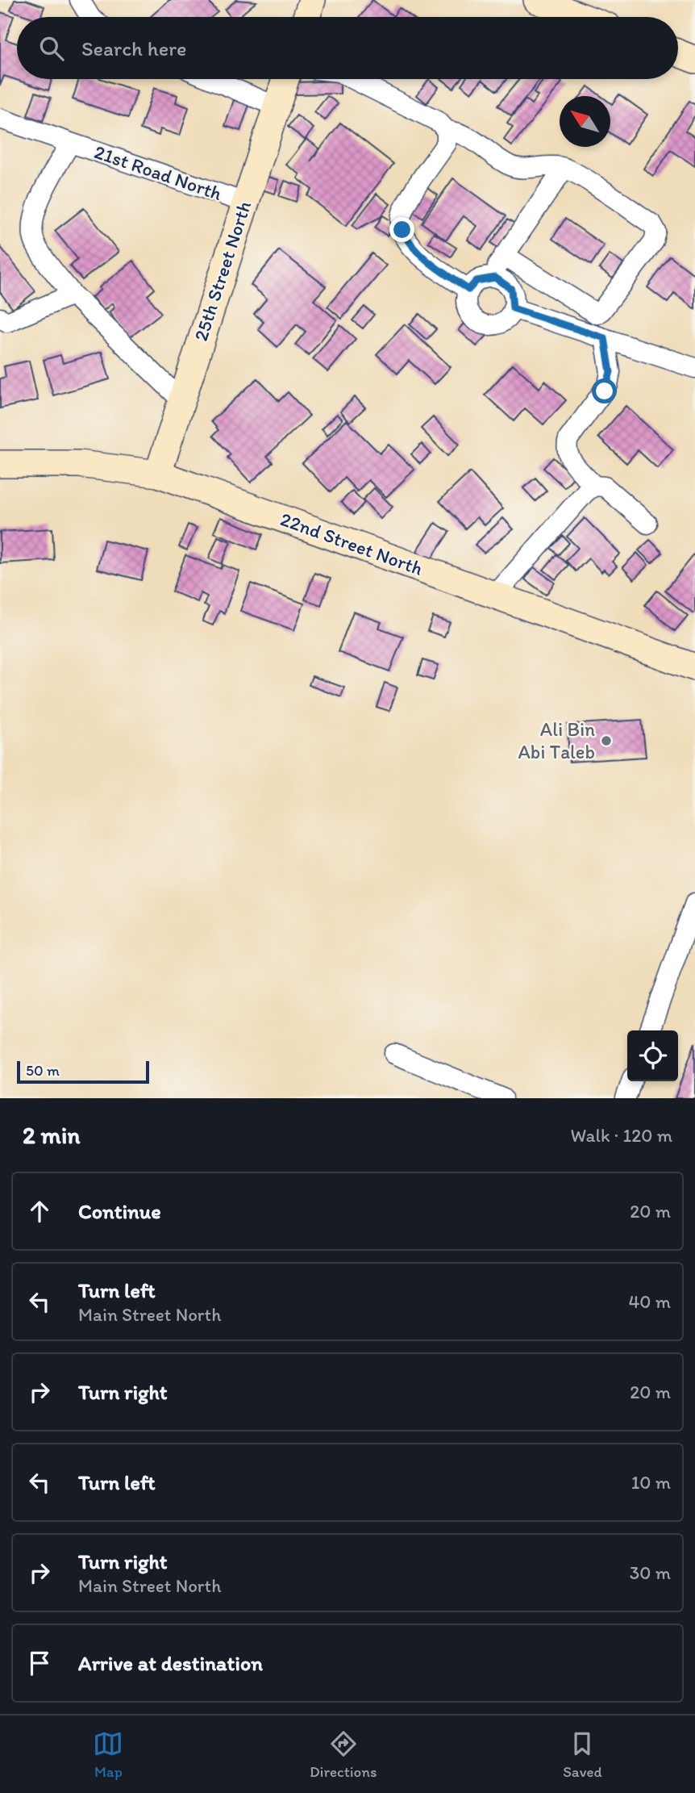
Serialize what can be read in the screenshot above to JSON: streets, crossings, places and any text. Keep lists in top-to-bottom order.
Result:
{
  "streets": {
    "street": ["21st Road North", "25th Street North", "22nd Street North"]
  },
  "crossings": [
    ["21st Road North", "25th Street North"],
    ["25th Street North", "22nd Street North"]
  ],
  "places": ["Ali Bin Abi Taleb"],
  "scale_bar": "50 m",
  "north": "top left",
  "page": {
    "search": "Search here",
    "scale": "50 m",
    "heading": ["2 min", "Walk · 120 m"],
    "list": [
      ["Continue", "20 m"],
      ["Turn left", "Main Street North", "40 m"],
      ["Turn right", "20 m"],
      ["Turn left", "10 m"],
      ["Turn right", "Main Street North", "30 m"],
      "Arrive at destination"
    ],
    "nav": ["Map", "Directions", "Saved"]
  }
}
